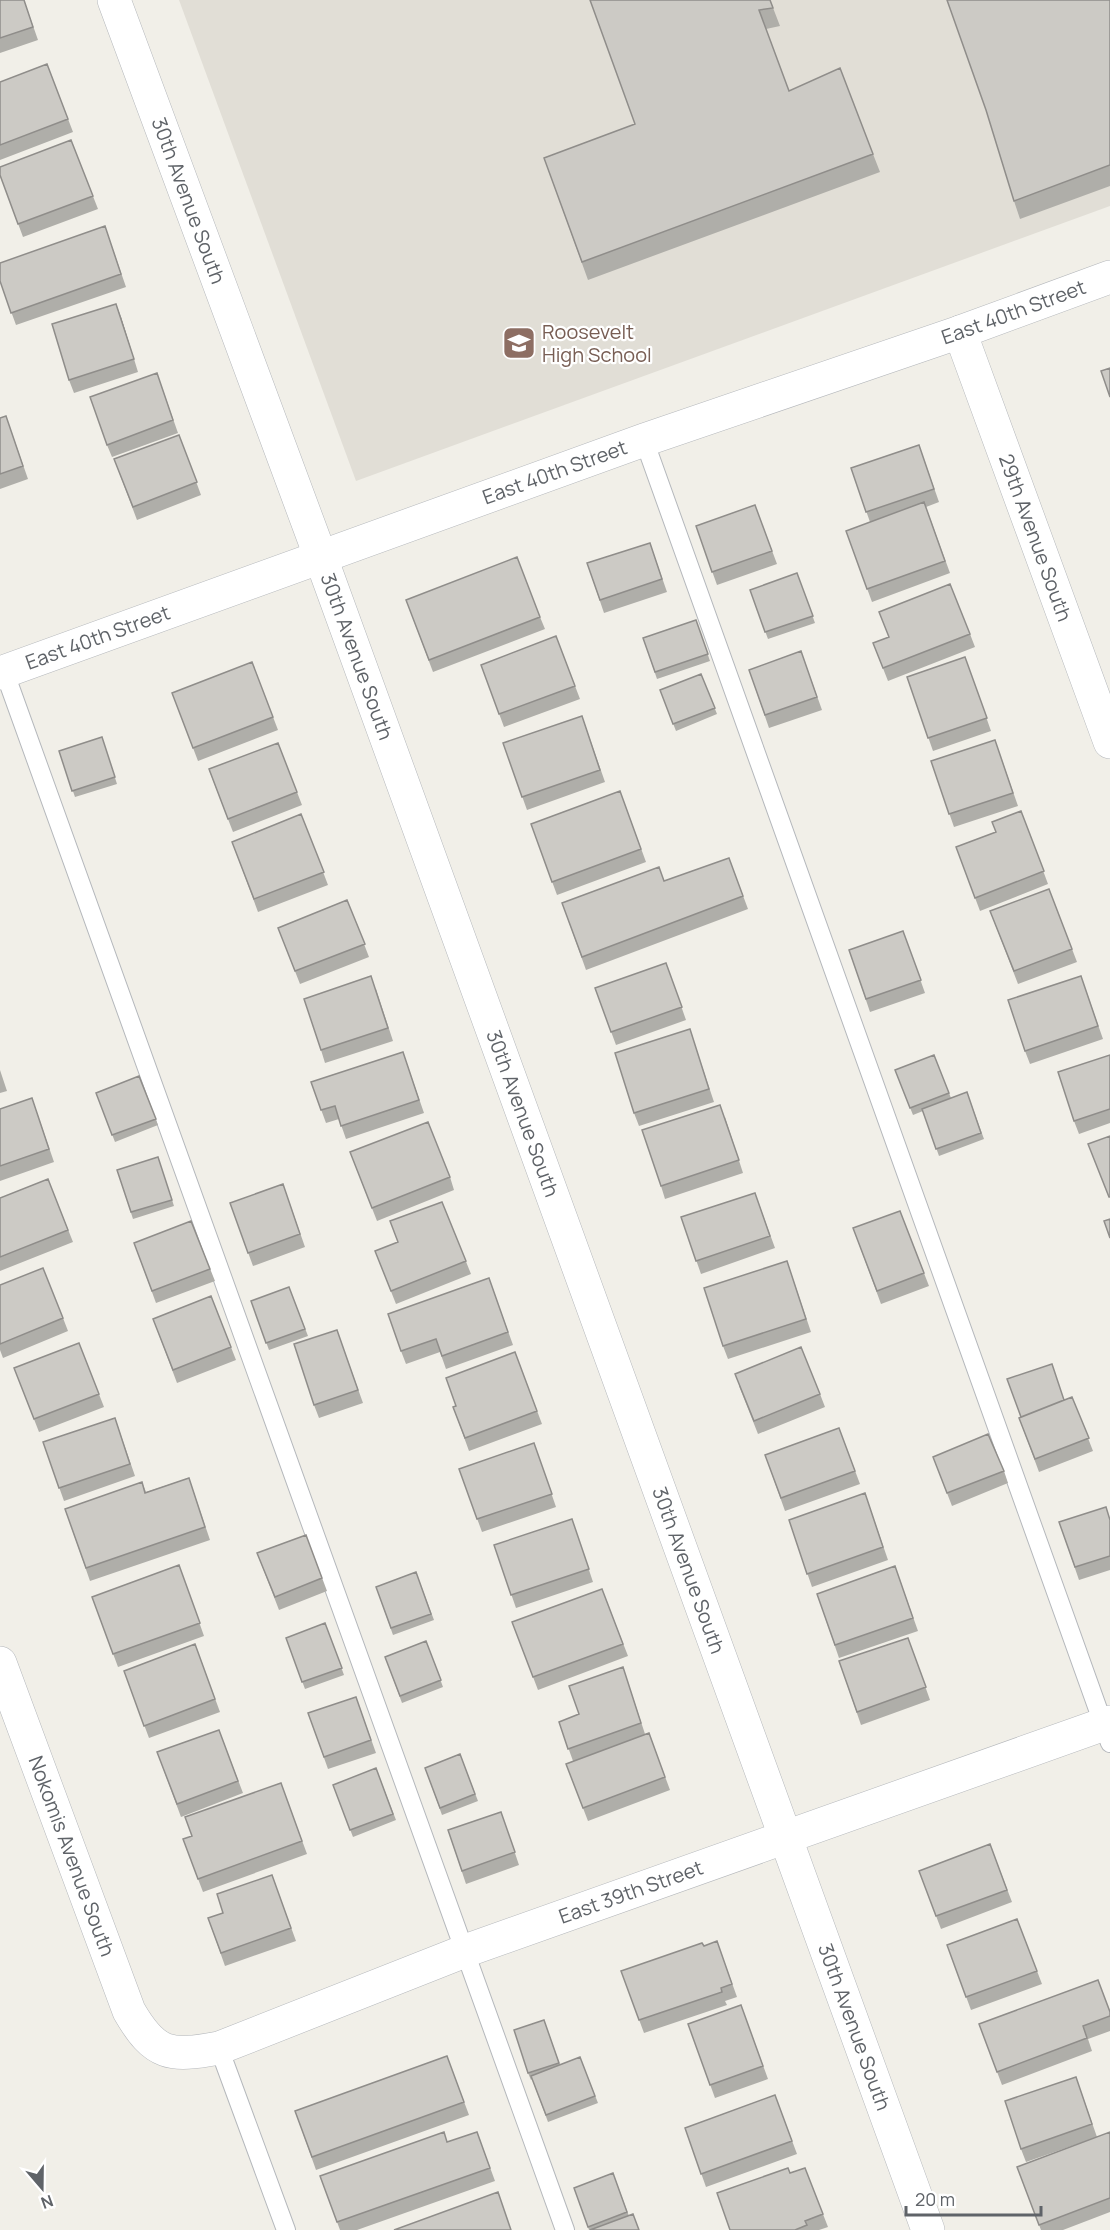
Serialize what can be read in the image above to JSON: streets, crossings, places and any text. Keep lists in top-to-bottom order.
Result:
{
  "streets": {
    "street": [
      "30th Avenue South",
      "East 40th Street",
      "29th Avenue South",
      "Nokomis Avenue South",
      "East 39th Street"
    ]
  },
  "crossings": [
    ["30th Avenue South", "East 40th Street"],
    ["30th Avenue South", "East 39th Street"],
    ["East 40th Street", "29th Avenue South"],
    ["Nokomis Avenue South", "East 39th Street"]
  ],
  "places": {
    "school or university": ["Roosevelt High School"]
  },
  "scale_bar": "20 m",
  "north": "bottom"
}
